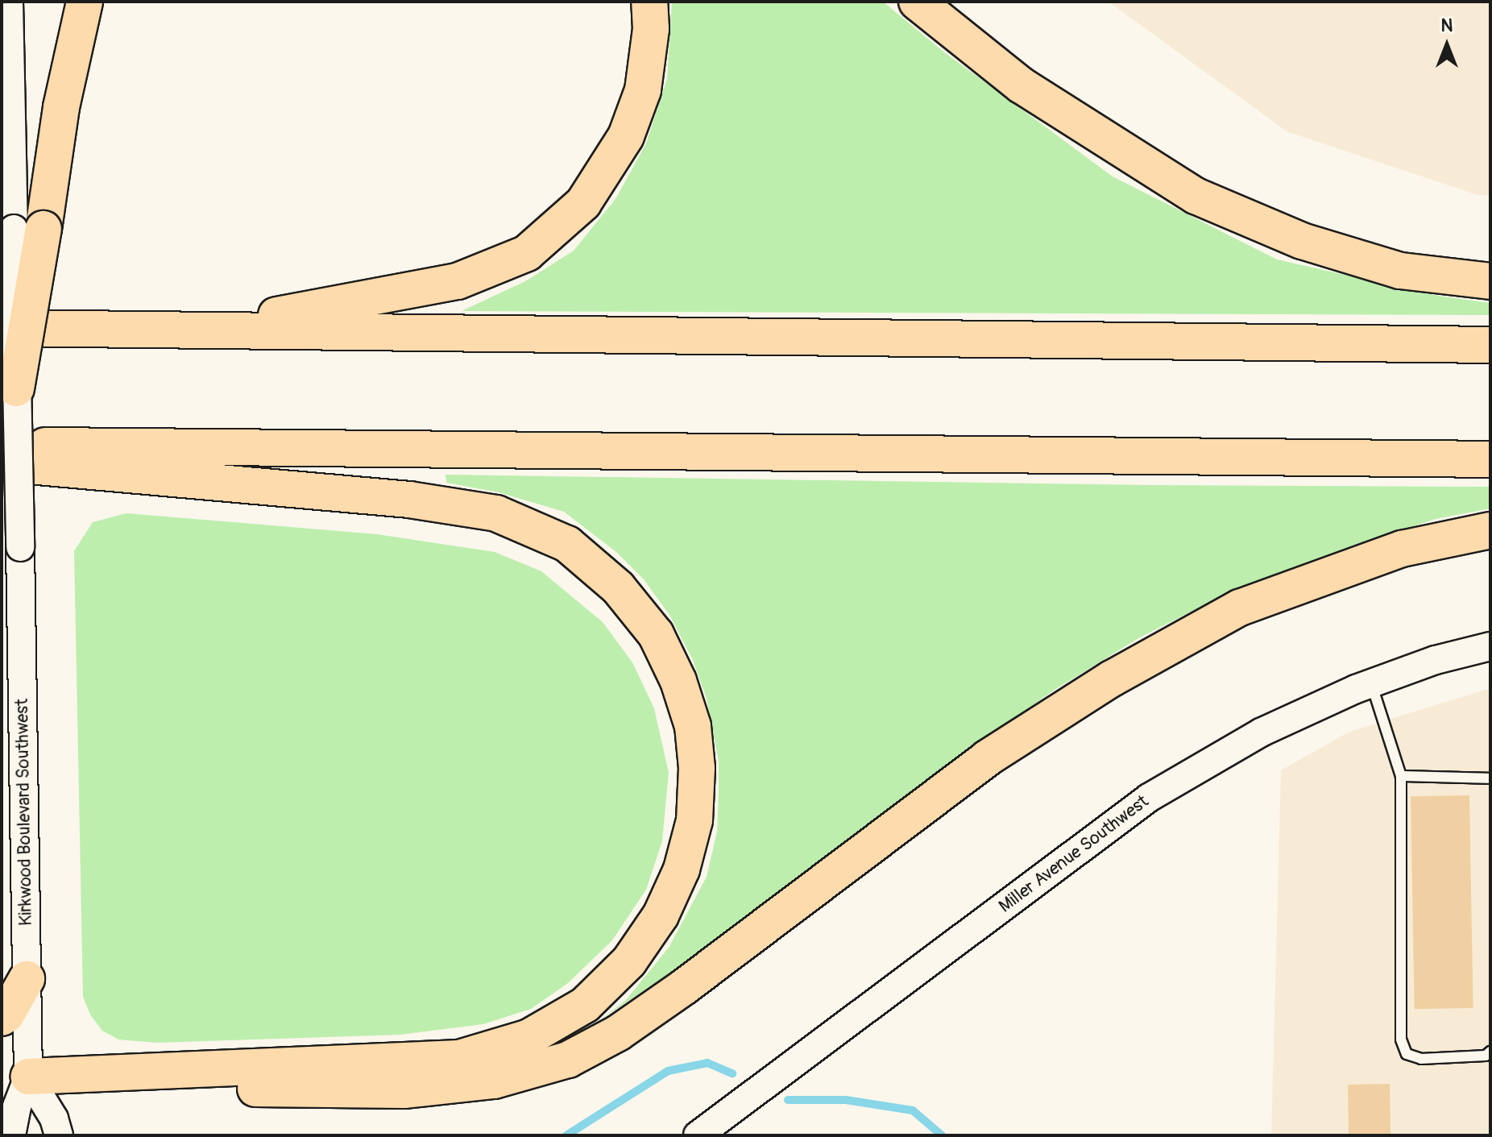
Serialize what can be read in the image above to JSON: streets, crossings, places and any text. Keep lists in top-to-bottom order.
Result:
{
  "streets": {
    "main road": ["Kirkwood Boulevard Southwest", "Miller Avenue Southwest"]
  },
  "north": "top"
}
